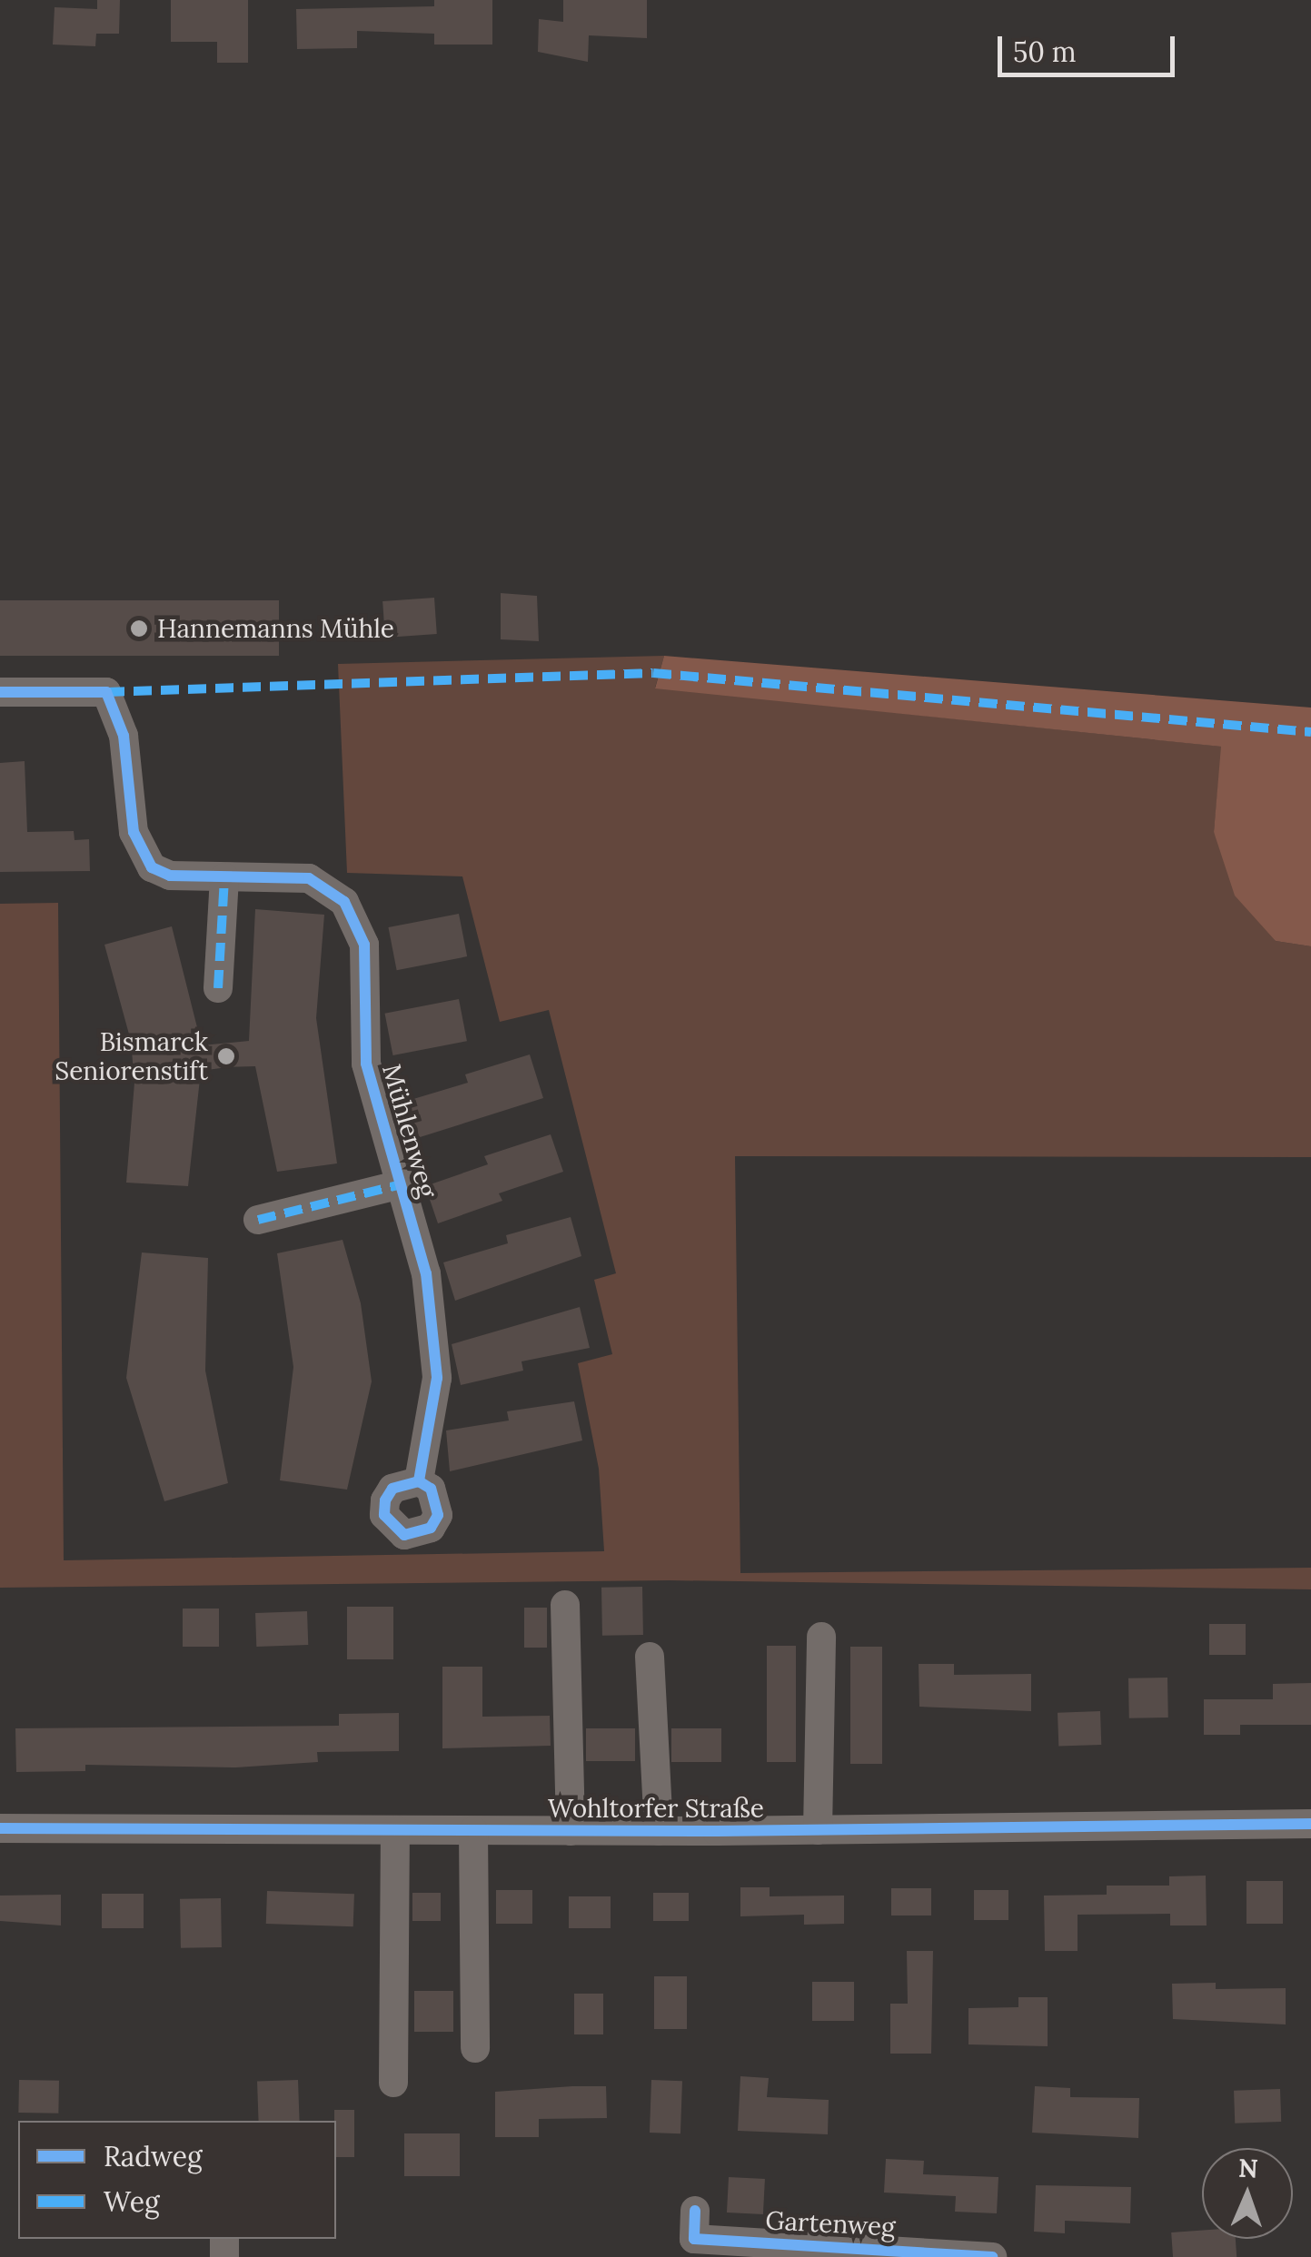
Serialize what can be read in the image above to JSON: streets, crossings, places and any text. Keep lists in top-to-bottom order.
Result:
{
  "streets": {
    "street": ["Mühlenweg", "Wohltorfer Straße", "Gartenweg"]
  },
  "places": ["Hannemanns Mühle", "Bismarck Seniorenstift"],
  "legend": ["Radweg", "Weg"],
  "scale_bar": "50 m",
  "north": "top"
}
